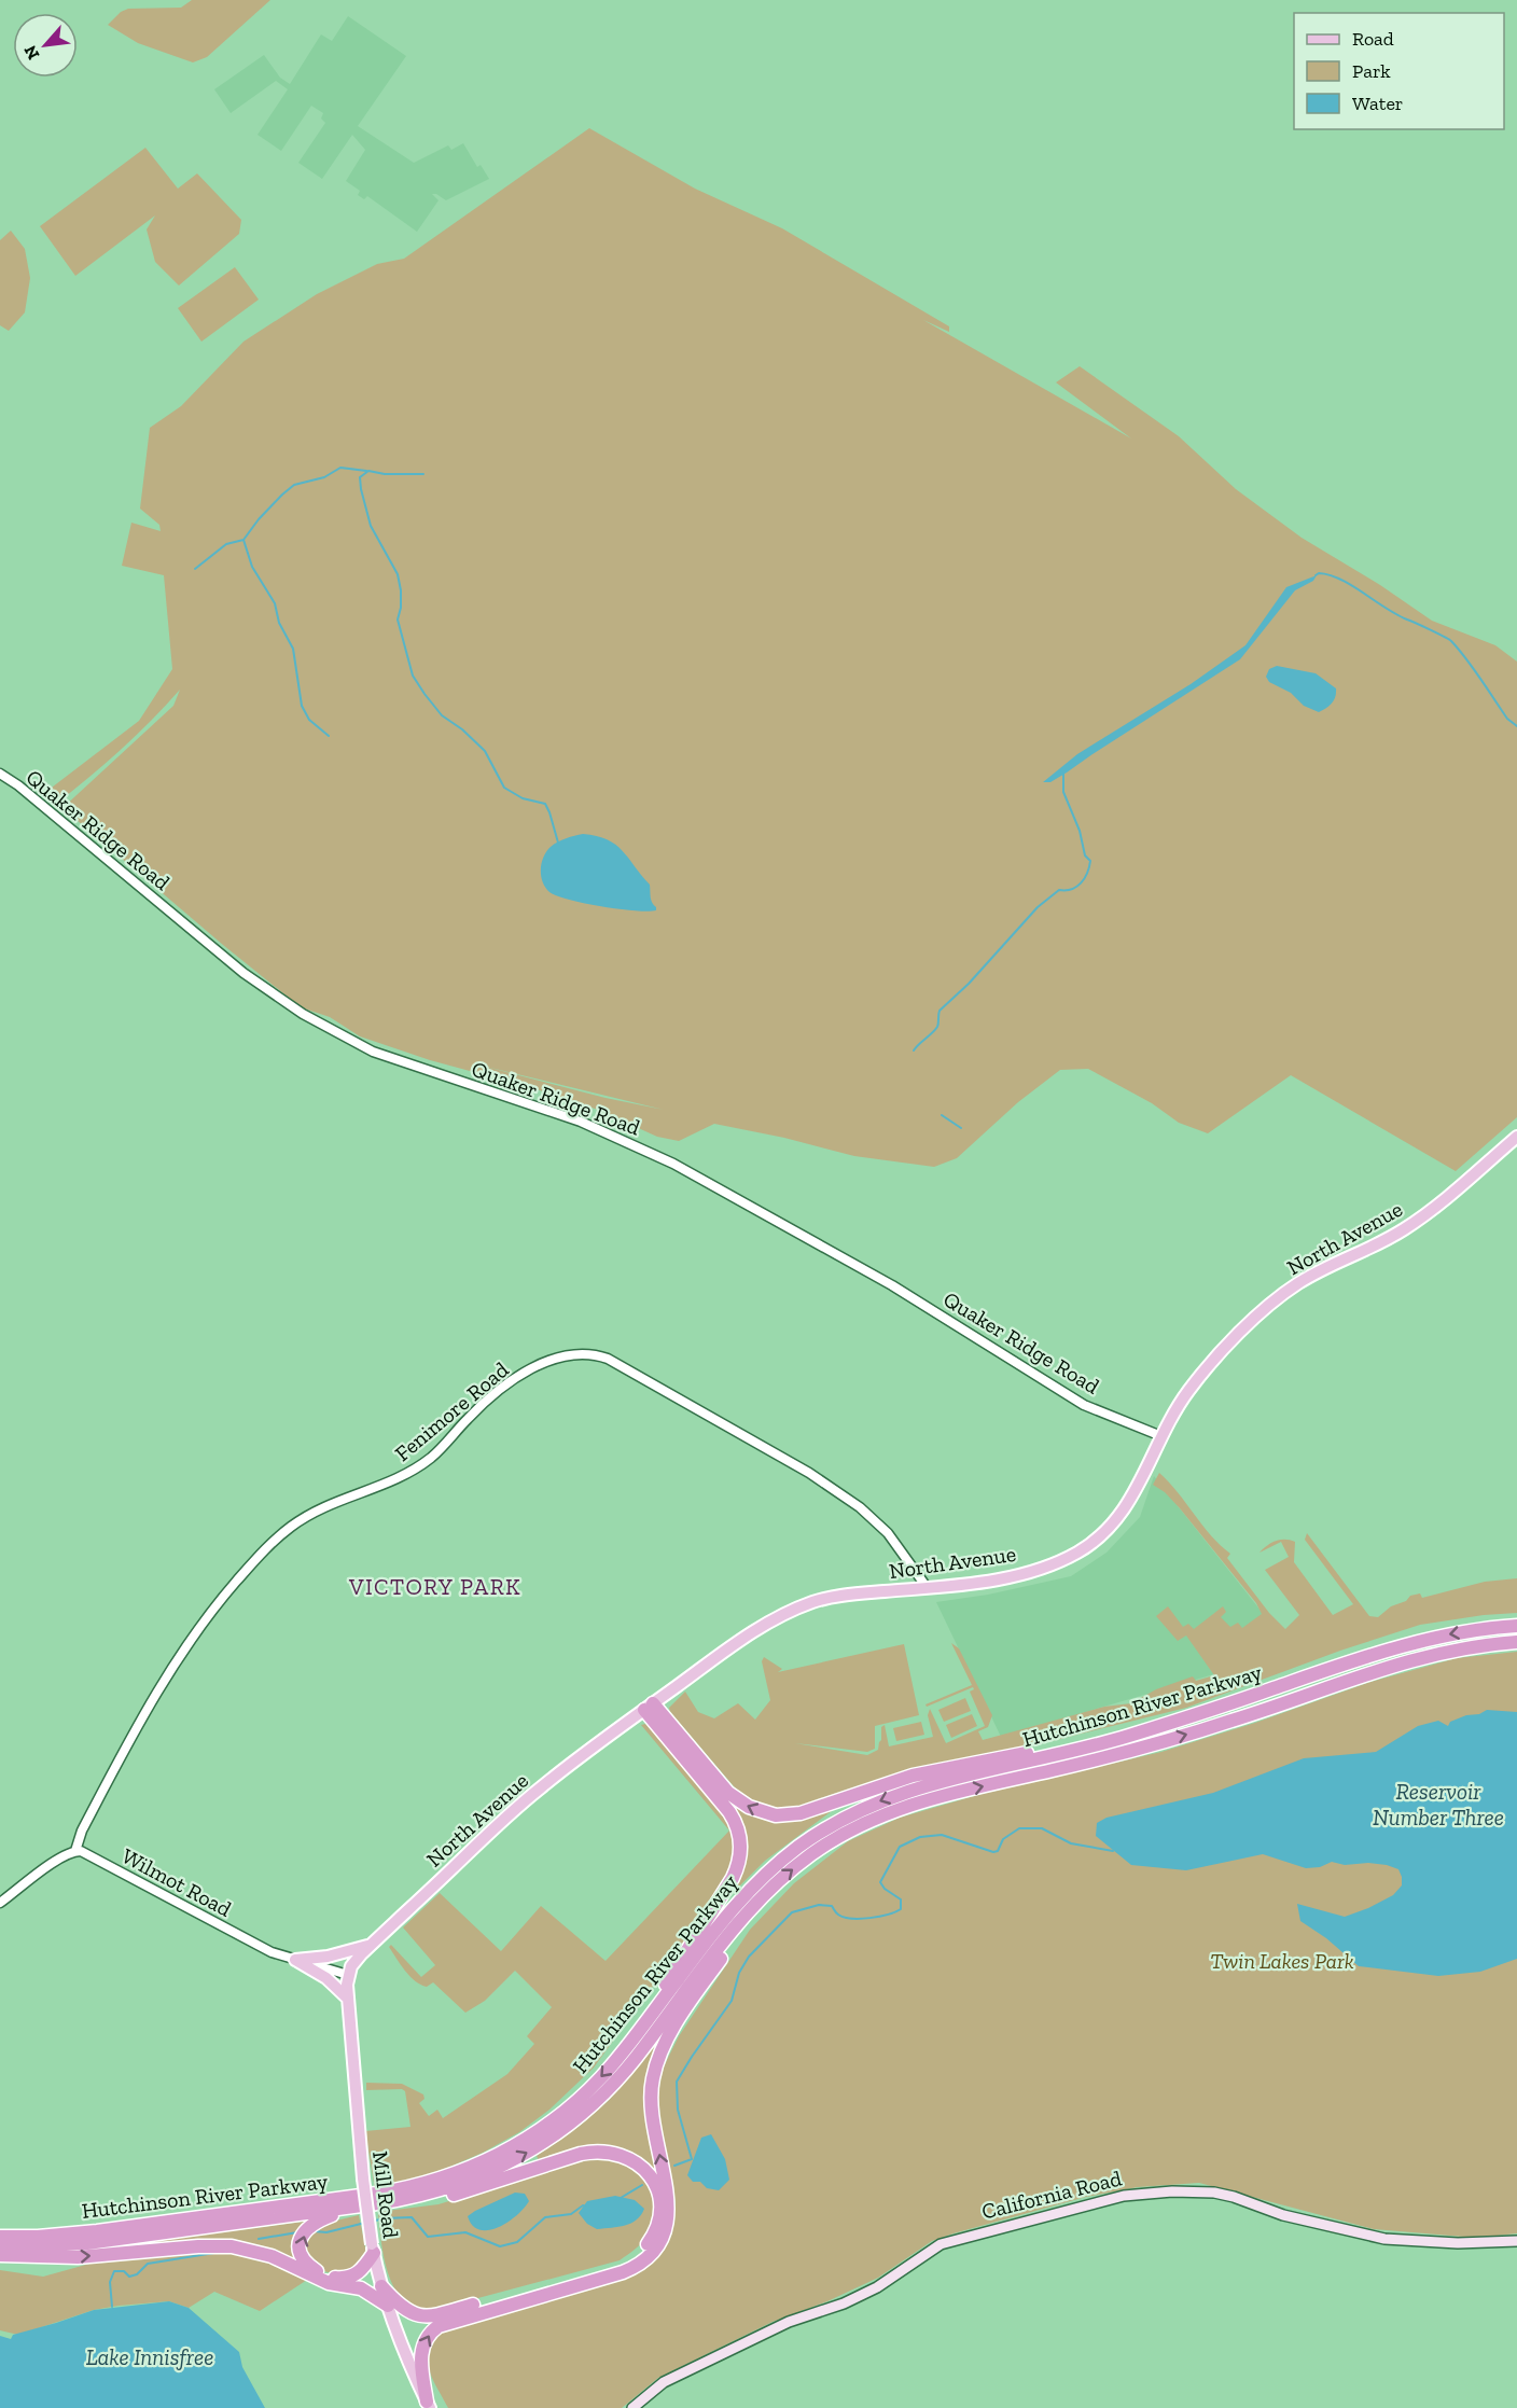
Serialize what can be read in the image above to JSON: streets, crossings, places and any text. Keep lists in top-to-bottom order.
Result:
{
  "streets": {
    "highway": ["Hutchinson River Parkway"],
    "main road": ["North Avenue", "Mill Road", "California Road"],
    "street": ["Quaker Ridge Road", "Fenimore Road", "Wilmot Road"]
  },
  "crossings": [
    ["Quaker Ridge Road", "North Avenue"],
    ["North Avenue", "Fenimore Road"],
    ["North Avenue", "Wilmot Road"],
    ["North Avenue", "Mill Road"],
    ["Fenimore Road", "Wilmot Road"],
    ["Wilmot Road", "Mill Road"]
  ],
  "districts": ["VICTORY PARK"],
  "water": ["Reservoir Number Three", "Lake Innisfree"],
  "parks": ["Twin Lakes Park"],
  "legend": ["Road", "Park", "Water"],
  "north": "bottom left"
}
